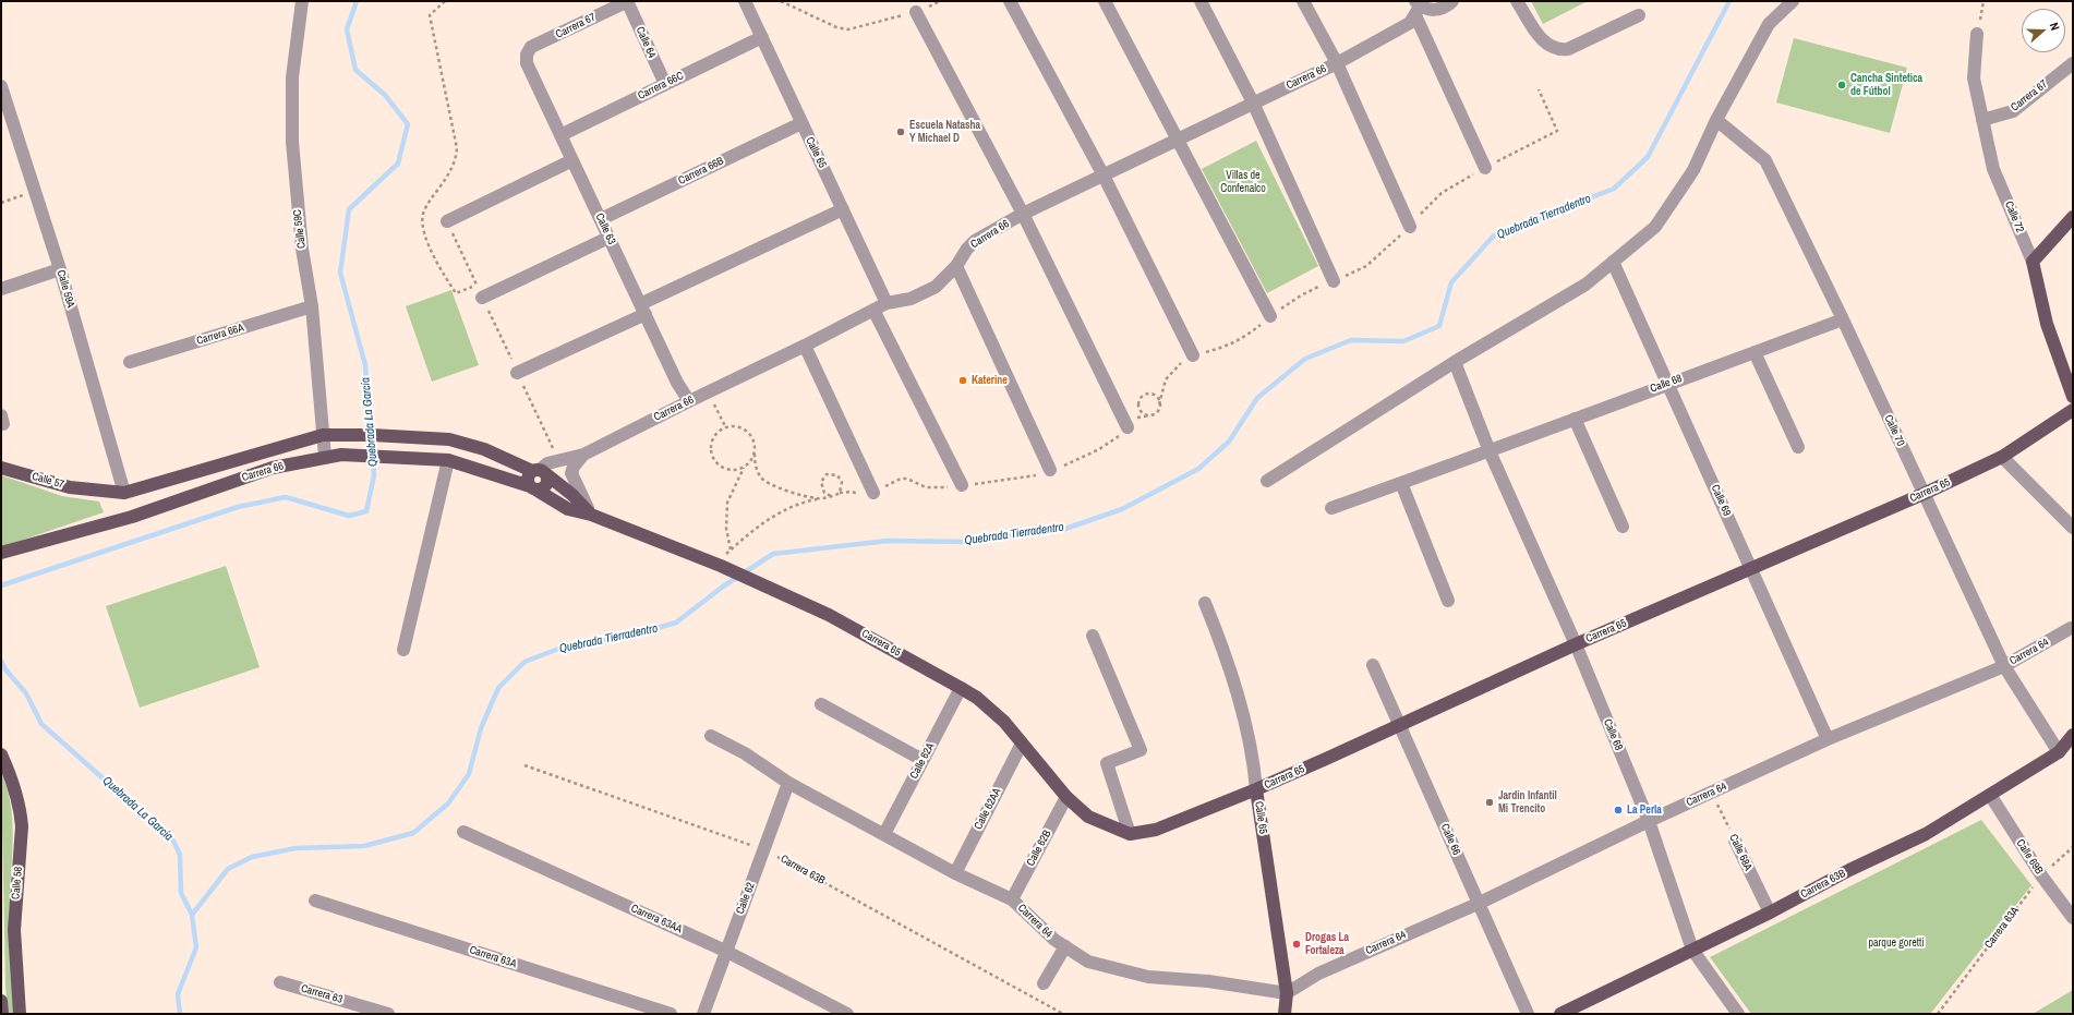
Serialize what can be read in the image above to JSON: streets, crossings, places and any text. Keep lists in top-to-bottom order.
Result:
{
  "streets": {
    "main road": [
      "Carrera 66",
      "Calle 65",
      "Calle 72",
      "Calle 57",
      "Carrera 65",
      "Carrera 63B",
      "Calle 58"
    ],
    "street": [
      "Carrera 67",
      "Calle 64",
      "Carrera 66C",
      "Carrera 66B",
      "Calle 59C",
      "Calle 63",
      "Calle 59A",
      "Carrera 66A",
      "Calle 68",
      "Calle 70",
      "Calle 69",
      "Carrera 64",
      "Calle 62A",
      "Calle 62AA",
      "Calle 66",
      "Calle 62B",
      "Calle 68A",
      "Calle 69B",
      "Calle 62",
      "Carrera 63AA",
      "Carrera 63A",
      "Carrera 63"
    ]
  },
  "crossings": [
    ["Carrera 67", "Calle 64"],
    ["Carrera 67", "Calle 72"],
    ["Carrera 67", "Calle 63"],
    ["Calle 64", "Carrera 66C"],
    ["Carrera 66", "Calle 65"],
    ["Carrera 66", "Calle 59C"],
    ["Carrera 66", "Calle 63"],
    ["Carrera 66", "Calle 59A"],
    ["Carrera 66", "Calle 57"],
    ["Carrera 66", "Carrera 65"],
    ["Carrera 66C", "Calle 65"],
    ["Carrera 66C", "Calle 63"],
    ["Calle 65", "Carrera 66B"],
    ["Calle 65", "Carrera 65"],
    ["Calle 65", "Carrera 64"],
    ["Carrera 66B", "Calle 63"],
    ["Calle 59C", "Carrera 66A"],
    ["Calle 68", "Calle 70"],
    ["Calle 68", "Carrera 65"],
    ["Calle 68", "Calle 69"],
    ["Calle 68", "Carrera 64"],
    ["Calle 68", "Carrera 63B"],
    ["Calle 70", "Carrera 65"],
    ["Calle 70", "Carrera 64"],
    ["Calle 70", "Carrera 63B"],
    ["Carrera 65", "Calle 69"],
    ["Carrera 65", "Calle 62A"],
    ["Carrera 65", "Calle 62AA"],
    ["Carrera 65", "Calle 66"],
    ["Carrera 65", "Calle 62B"],
    ["Calle 69", "Carrera 64"],
    ["Carrera 64", "Calle 62A"],
    ["Carrera 64", "Calle 62AA"],
    ["Carrera 64", "Calle 66"],
    ["Carrera 64", "Calle 62B"],
    ["Carrera 64", "Calle 68A"],
    ["Carrera 64", "Calle 62"],
    ["Calle 68A", "Carrera 63B"],
    ["Calle 69B", "Carrera 63B"],
    ["Calle 69B", "Carrera 63A"],
    ["Carrera 63B", "Calle 62"],
    ["Calle 62", "Carrera 63AA"]
  ],
  "water": ["Quebrada Tierradentro", "Quebrada La García"],
  "parks": ["Villas de Confenalco", "parque goretti"],
  "places": [
    "Cancha Sintetica de Fútbol",
    "Escuela Natasha Y Michael D",
    "Katerine",
    "Jardin Infantil Mi Trencito",
    "La Perla",
    "Drogas La Fortaleza"
  ],
  "north": "right"
}
